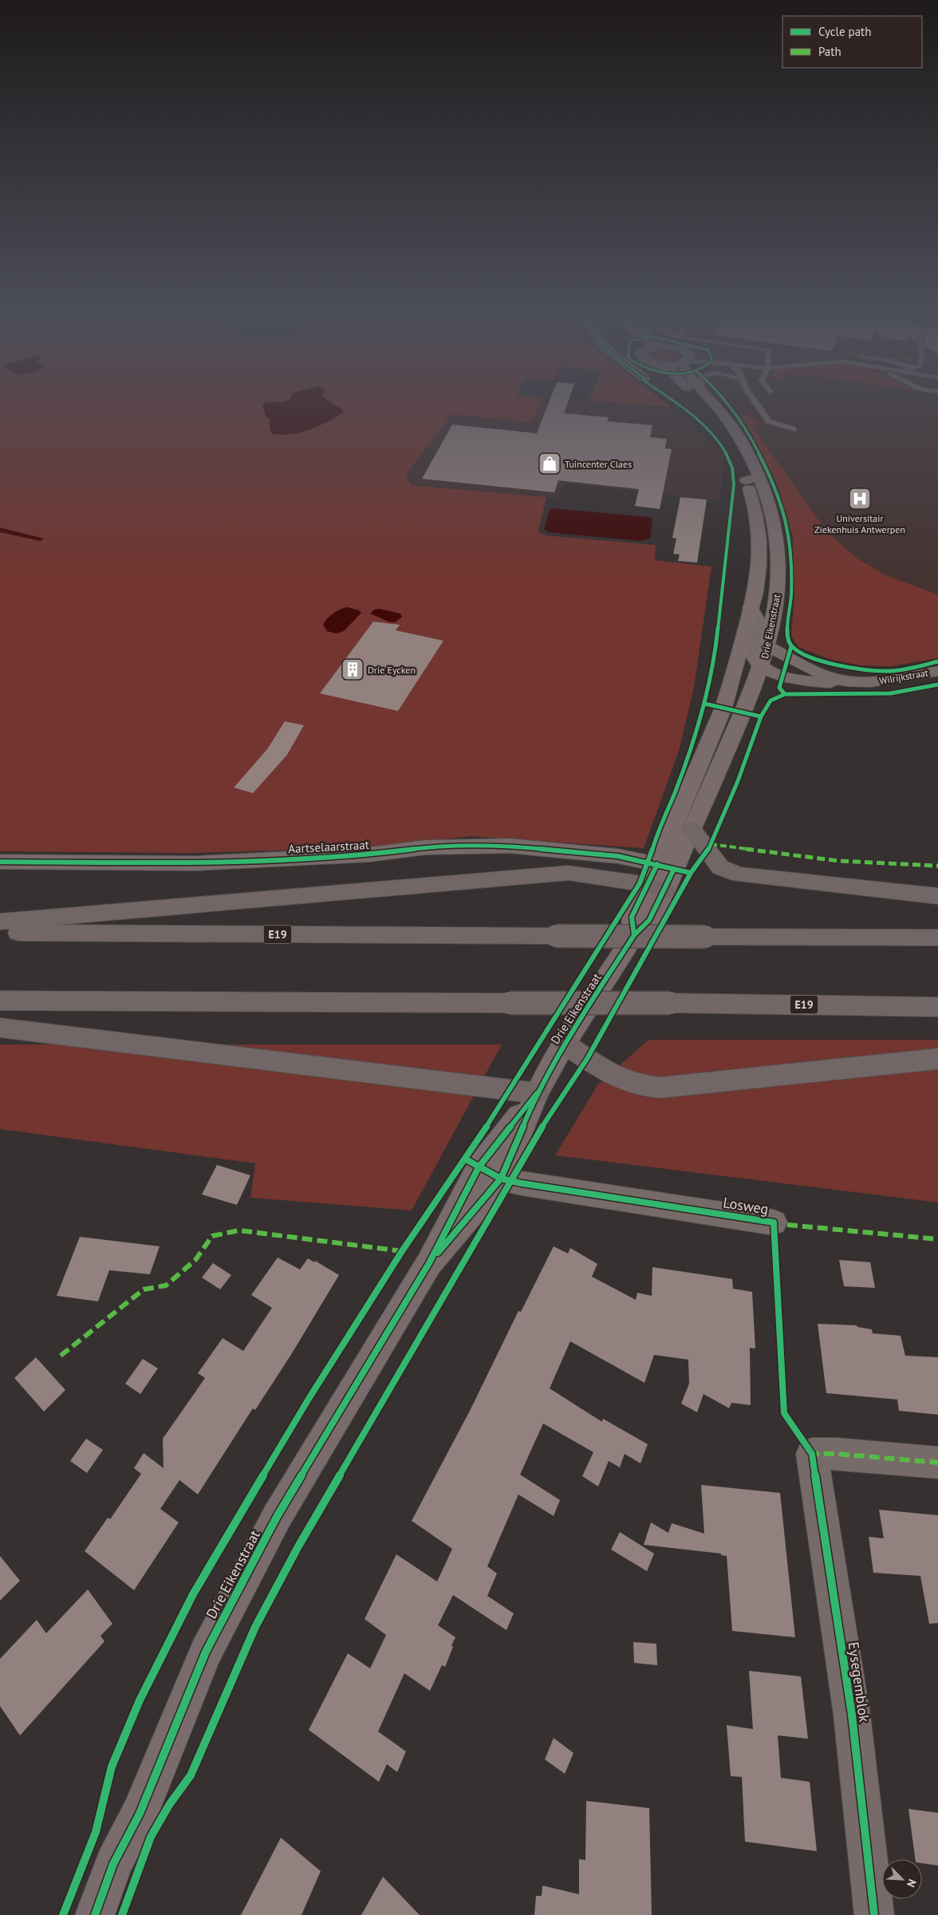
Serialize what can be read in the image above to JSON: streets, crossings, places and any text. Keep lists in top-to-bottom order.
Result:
{
  "streets": {
    "highway": ["E19"],
    "street": [
      "Drie Eikenstraat",
      "Wilrijkstraat",
      "Aartselaarstraat",
      "Losweg",
      "Eysegemblok"
    ]
  },
  "crossings": [
    ["Drie Eikenstraat", "Wilrijkstraat"],
    ["Drie Eikenstraat", "Aartselaarstraat"],
    ["Drie Eikenstraat", "Losweg"]
  ],
  "places": {
    "shop": ["Tuincenter Claes"],
    "hospital": ["Universitair Ziekenhuis Antwerpen"],
    "building": ["Drie Eycken"]
  },
  "legend": ["Cycle path", "Path"],
  "north": "bottom right"
}
